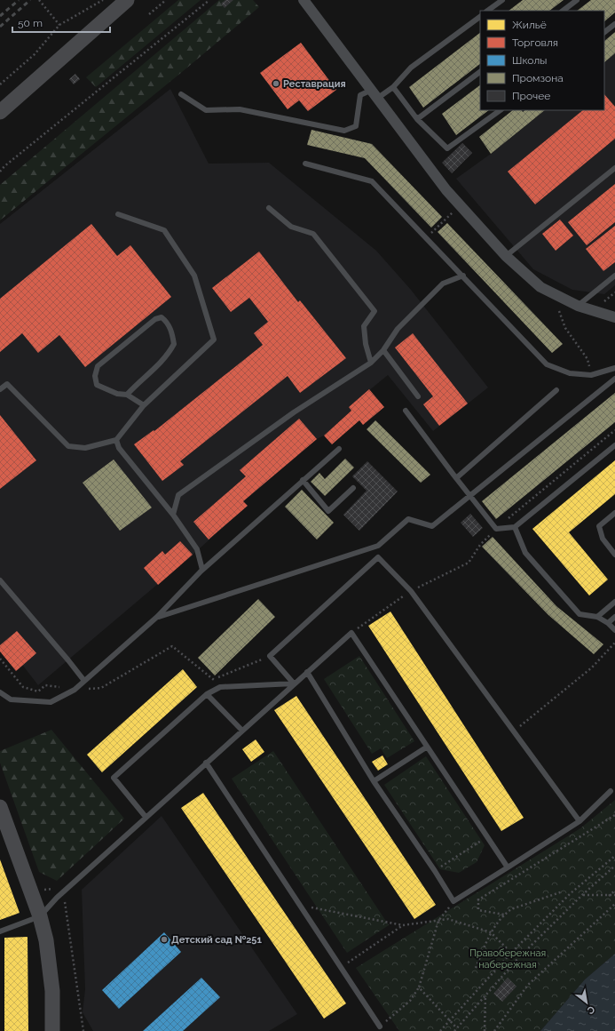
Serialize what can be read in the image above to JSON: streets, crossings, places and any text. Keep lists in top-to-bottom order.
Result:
{
  "parks": ["Правобережная набережная"],
  "places": ["Реставрация", "Детский сад №251"],
  "legend": [
    "Жильё",
    "Торговля",
    "Школы",
    "Промзона",
    "Прочее"
  ],
  "scale_bar": "50 m",
  "north": "bottom right"
}
